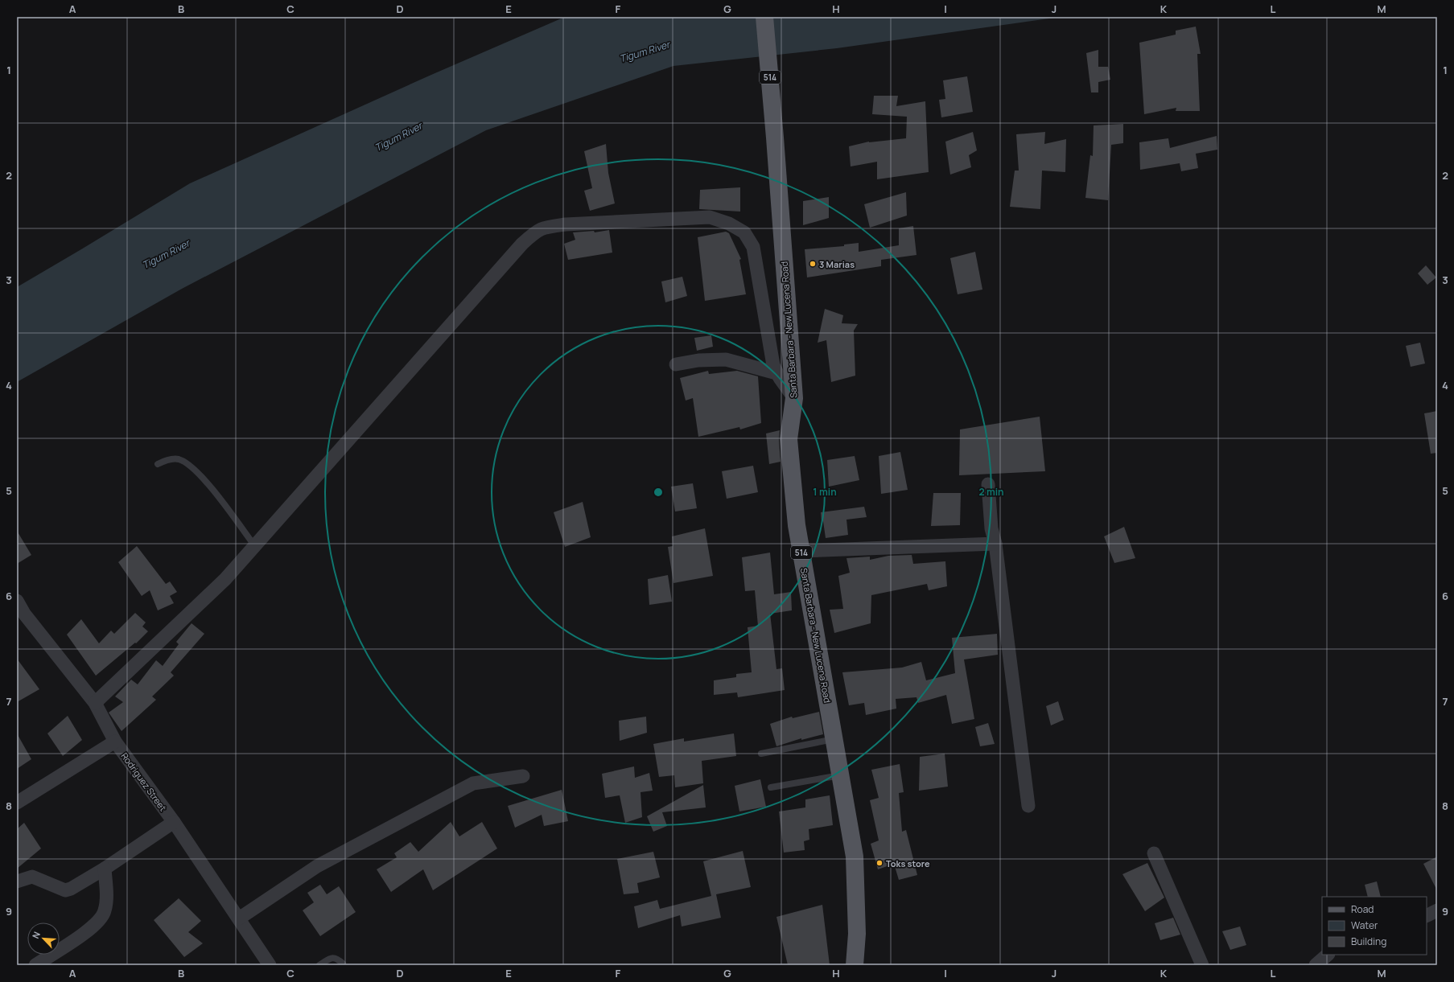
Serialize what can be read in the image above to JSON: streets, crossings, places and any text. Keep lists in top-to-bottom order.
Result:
{
  "streets": {
    "main road": ["514", "Santa Barbara - New Lucena Road"],
    "street": ["Rodriguez Street"]
  },
  "water": ["Tigum River"],
  "places": ["3 Marias", "Toks store"],
  "legend": ["Road", "Water", "Building"],
  "north": "top left",
  "grid": {
    "columns": [
      "A",
      "B",
      "C",
      "D",
      "E",
      "F",
      "G",
      "H",
      "I",
      "J",
      "K",
      "L",
      "M"
    ],
    "rows": [
      "1",
      "2",
      "3",
      "4",
      "5",
      "6",
      "7",
      "8",
      "9"
    ]
  },
  "rings": ["1 min", "2 min"]
}
